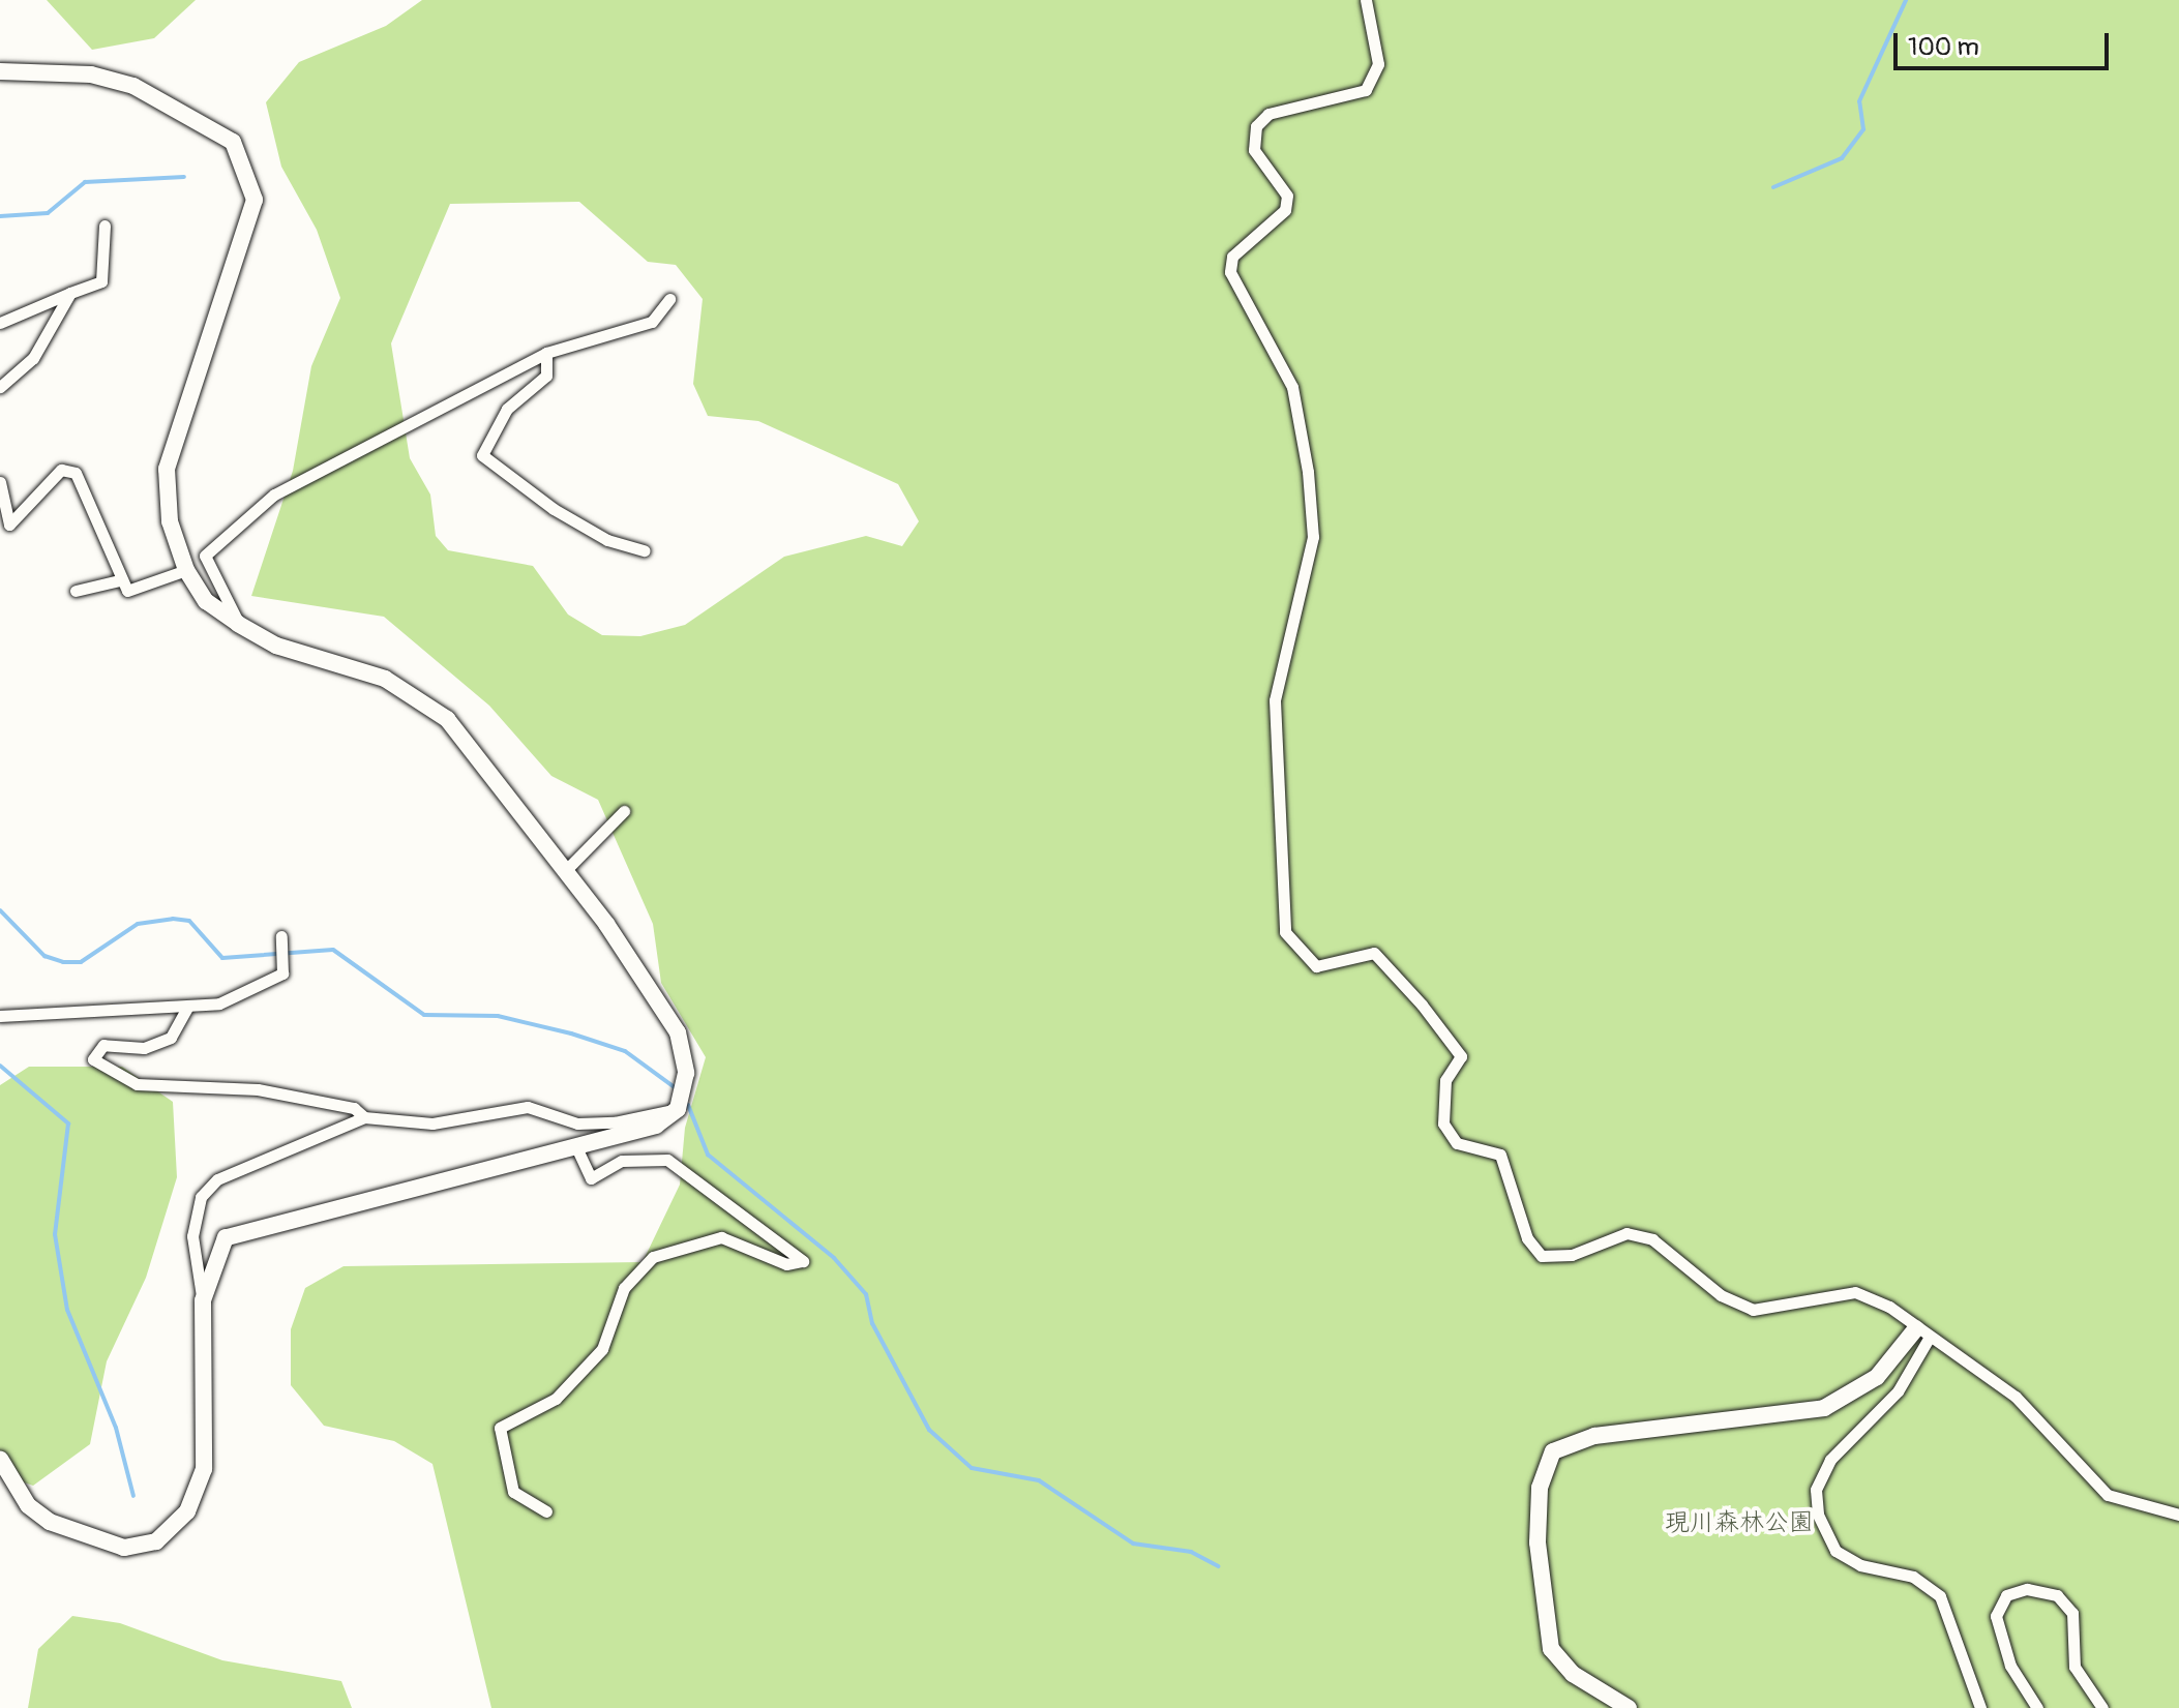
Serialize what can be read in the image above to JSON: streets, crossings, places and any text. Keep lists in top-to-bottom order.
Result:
{
  "parks": ["現川森林公園"],
  "scale_bar": "100 m"
}
